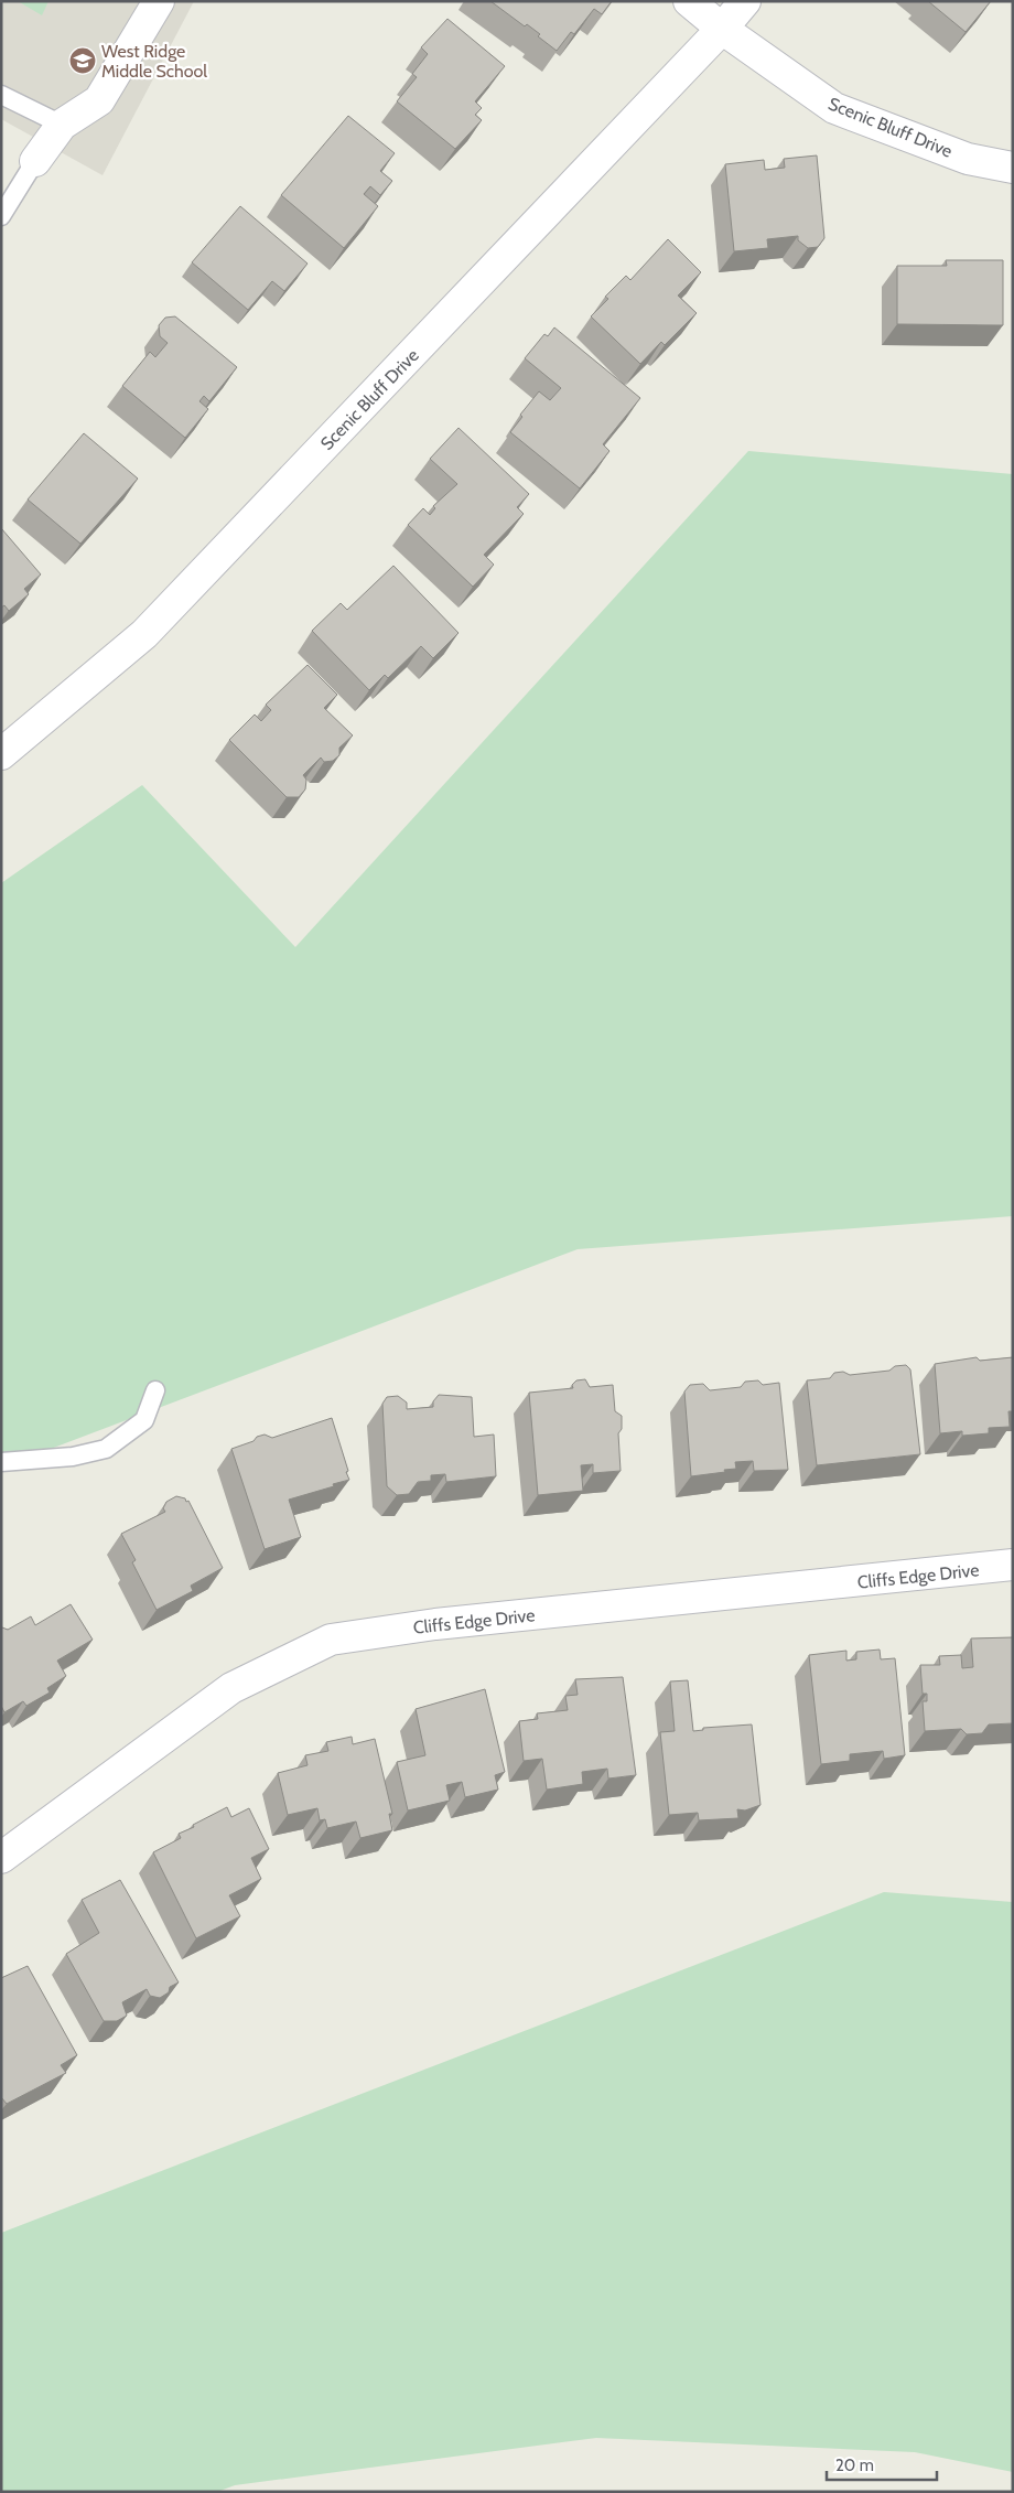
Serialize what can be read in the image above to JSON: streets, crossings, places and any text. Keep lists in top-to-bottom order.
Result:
{
  "streets": {
    "street": ["Scenic Bluff Drive", "Cliffs Edge Drive"]
  },
  "places": {
    "school or university": ["West Ridge Middle School"]
  },
  "scale_bar": "20 m"
}
